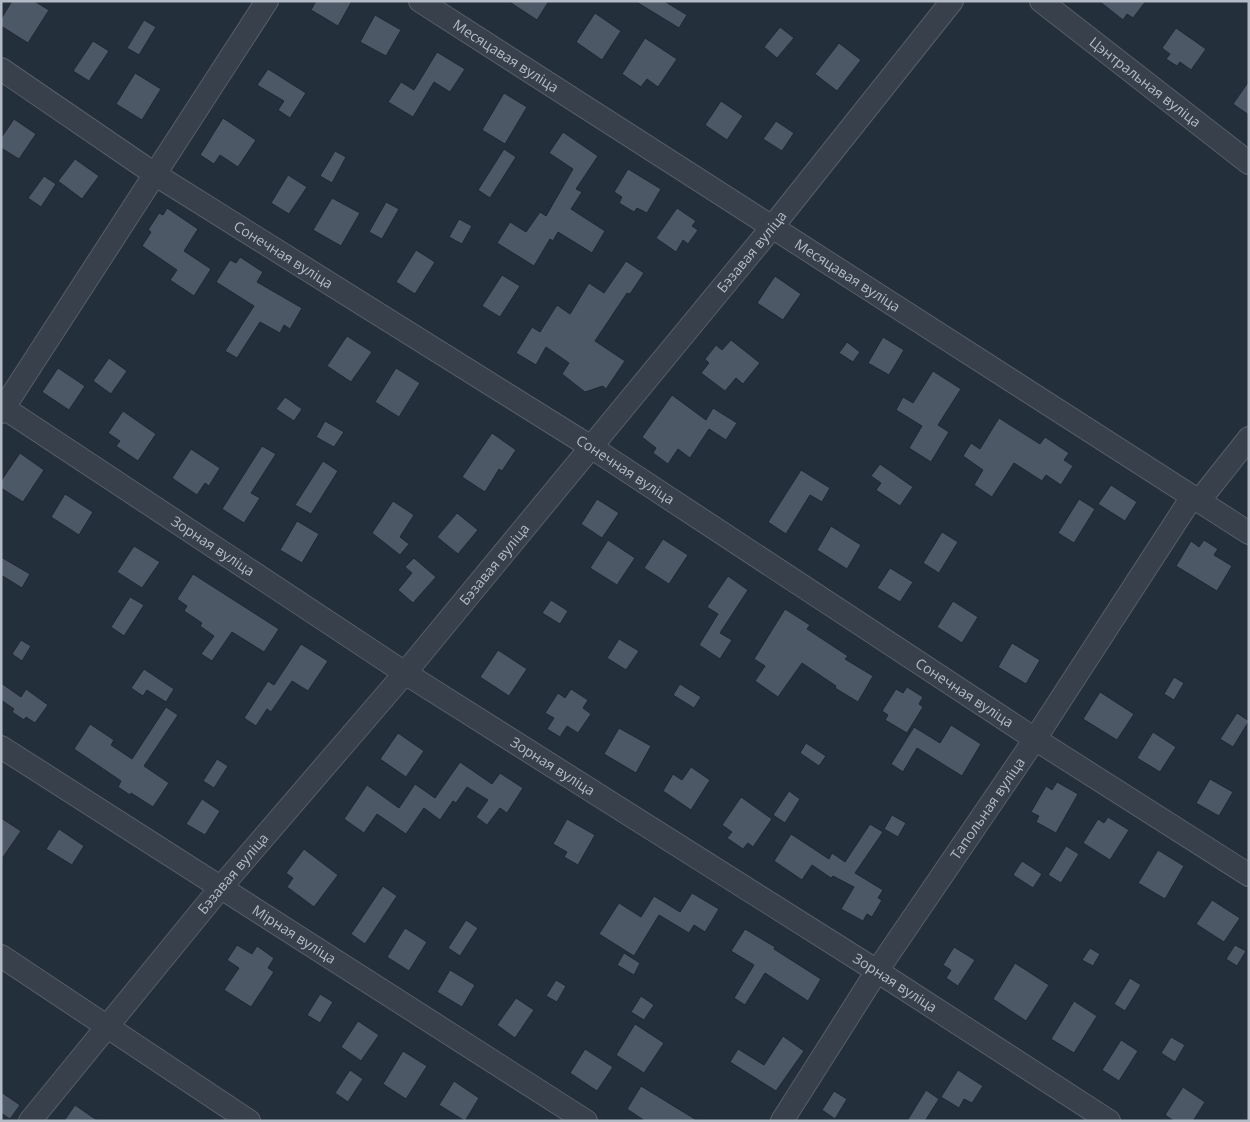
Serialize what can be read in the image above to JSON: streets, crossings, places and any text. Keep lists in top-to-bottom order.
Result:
{
  "streets": {
    "street": [
      "Месяцавая вуліца",
      "Цэнтральная вуліца",
      "Бэзавая вуліца",
      "Сонечная вуліца",
      "Зорная вуліца",
      "Тапольная вуліца",
      "Мірная вуліца"
    ]
  },
  "crossings": [
    ["Месяцавая вуліца", "Бэзавая вуліца"],
    ["Месяцавая вуліца", "Тапольная вуліца"],
    ["Бэзавая вуліца", "Сонечная вуліца"],
    ["Бэзавая вуліца", "Зорная вуліца"],
    ["Бэзавая вуліца", "Мірная вуліца"],
    ["Сонечная вуліца", "Тапольная вуліца"],
    ["Зорная вуліца", "Тапольная вуліца"]
  ]
}
